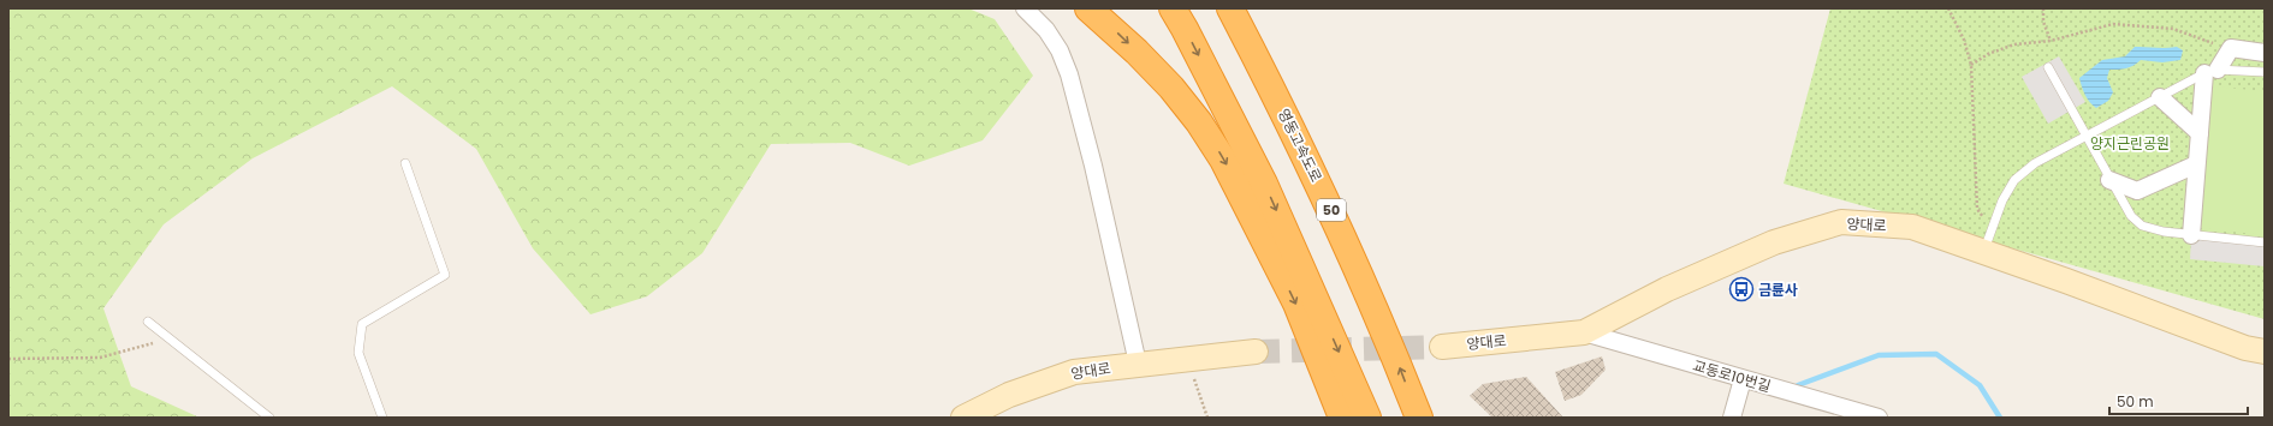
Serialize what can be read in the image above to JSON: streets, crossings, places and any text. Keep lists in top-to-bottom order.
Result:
{
  "streets": {
    "highway": ["영동고속도로", "50"],
    "street": ["양대로", "교동로10번길"]
  },
  "crossings": [
    ["양대로", "교동로10번길"]
  ],
  "parks": ["양지근린공원"],
  "places": {
    "bus stop": ["금륜사"]
  },
  "scale_bar": "50 m"
}
